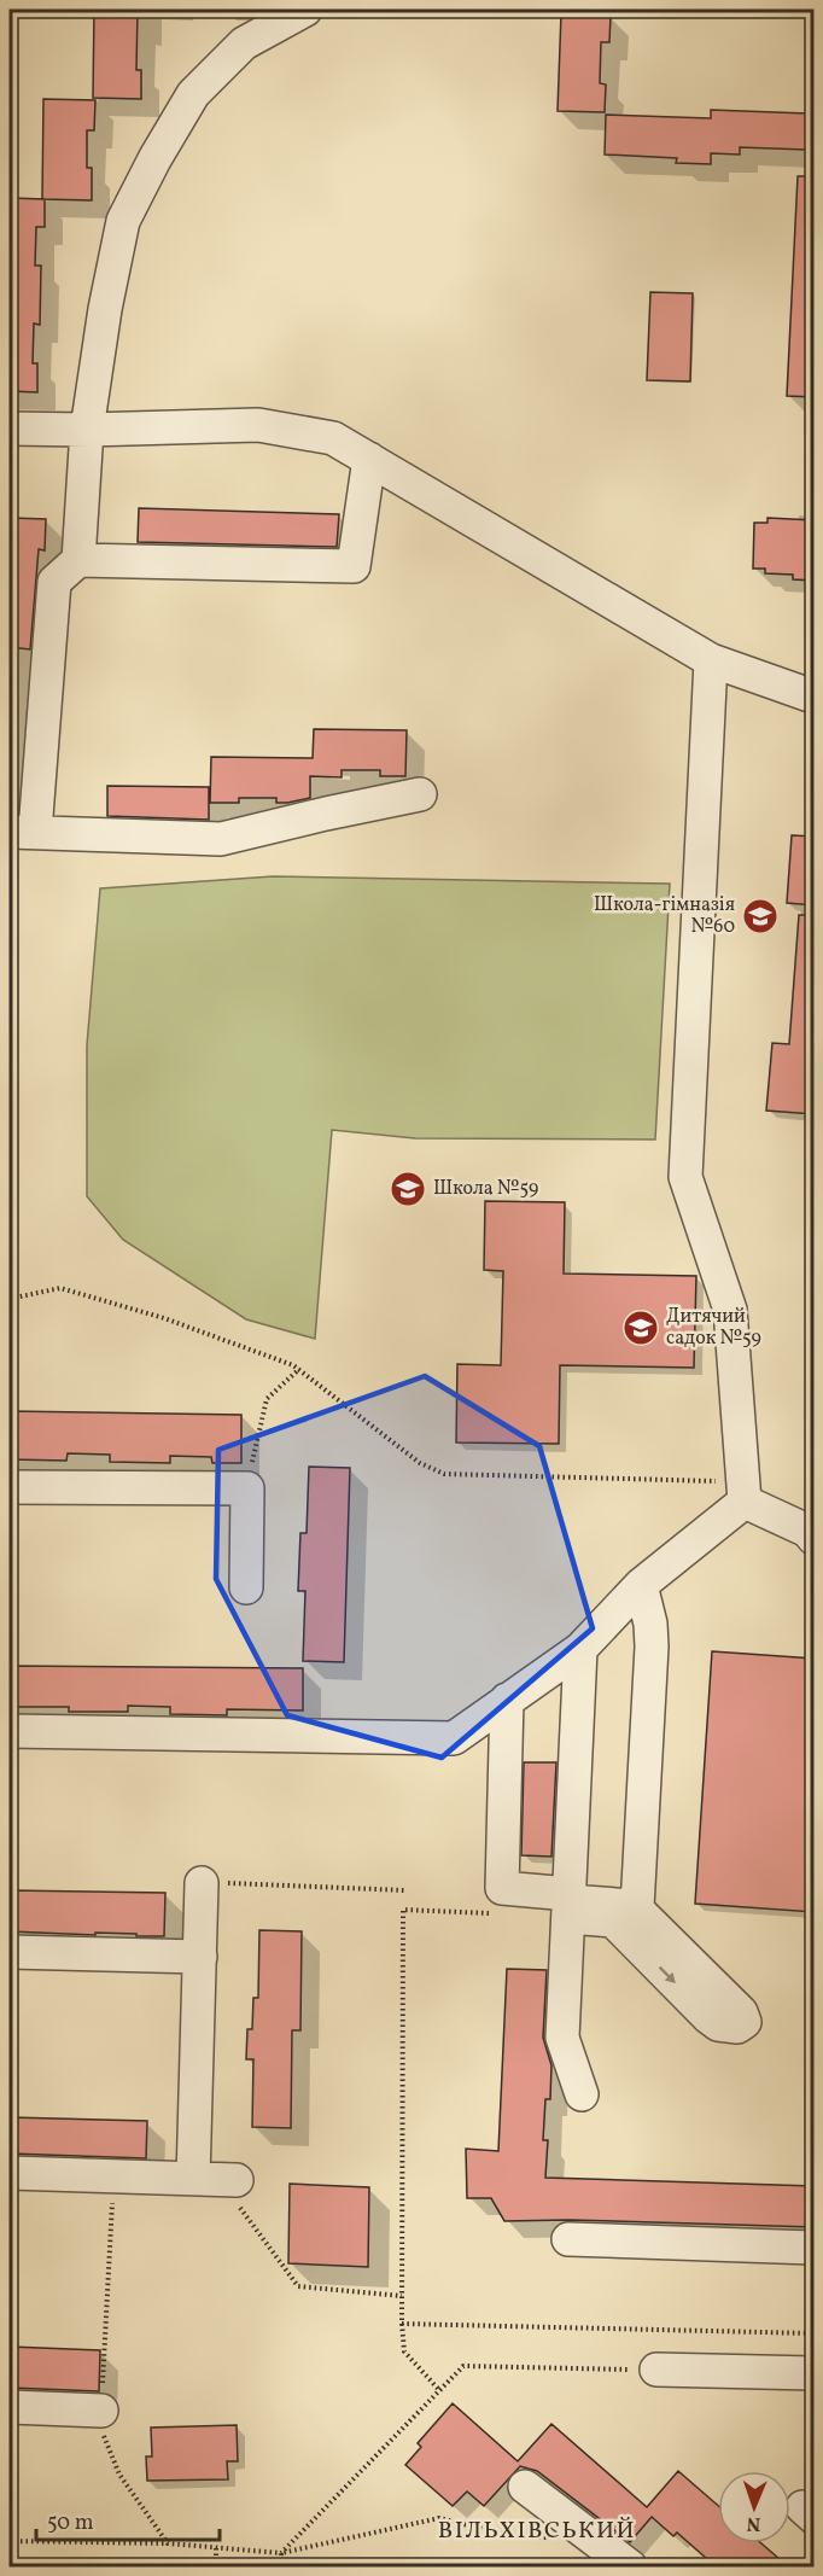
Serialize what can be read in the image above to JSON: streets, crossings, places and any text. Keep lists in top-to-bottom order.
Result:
{
  "districts": ["ВІЛЬХІВСЬКИЙ"],
  "places": {
    "school or university": ["Школа-гімназія №60", "Школа №59", "Дитячий садок №59"]
  },
  "scale_bar": "50 m",
  "north": "bottom"
}
